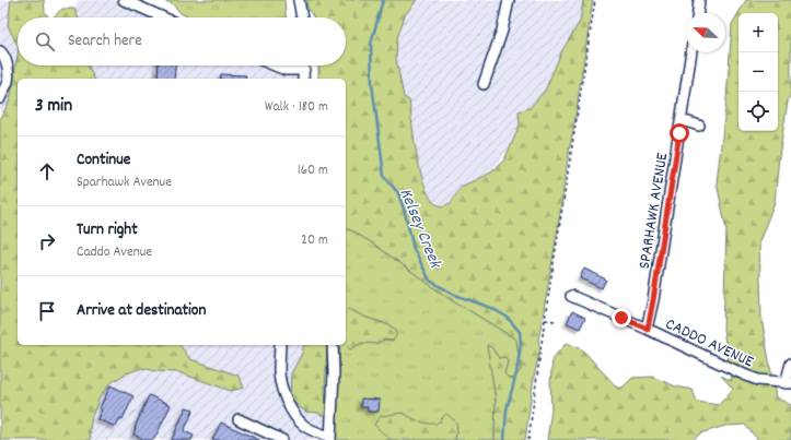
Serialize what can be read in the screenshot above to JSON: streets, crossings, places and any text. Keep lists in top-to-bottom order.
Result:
{
  "streets": {
    "street": ["SPARHAWK AVENUE", "CADDO AVENUE"]
  },
  "crossings": [
    ["SPARHAWK AVENUE", "CADDO AVENUE"]
  ],
  "water": ["Kelsey Creek"],
  "north": "top left",
  "page": {
    "map_buttons": ["+", "−"],
    "search": "Search here",
    "heading": ["3 min", "Walk · 180 m"],
    "list": [
      ["Continue", "Sparhawk Avenue", "160 m"],
      ["Turn right", "Caddo Avenue", "20 m"],
      "Arrive at destination"
    ]
  }
}
